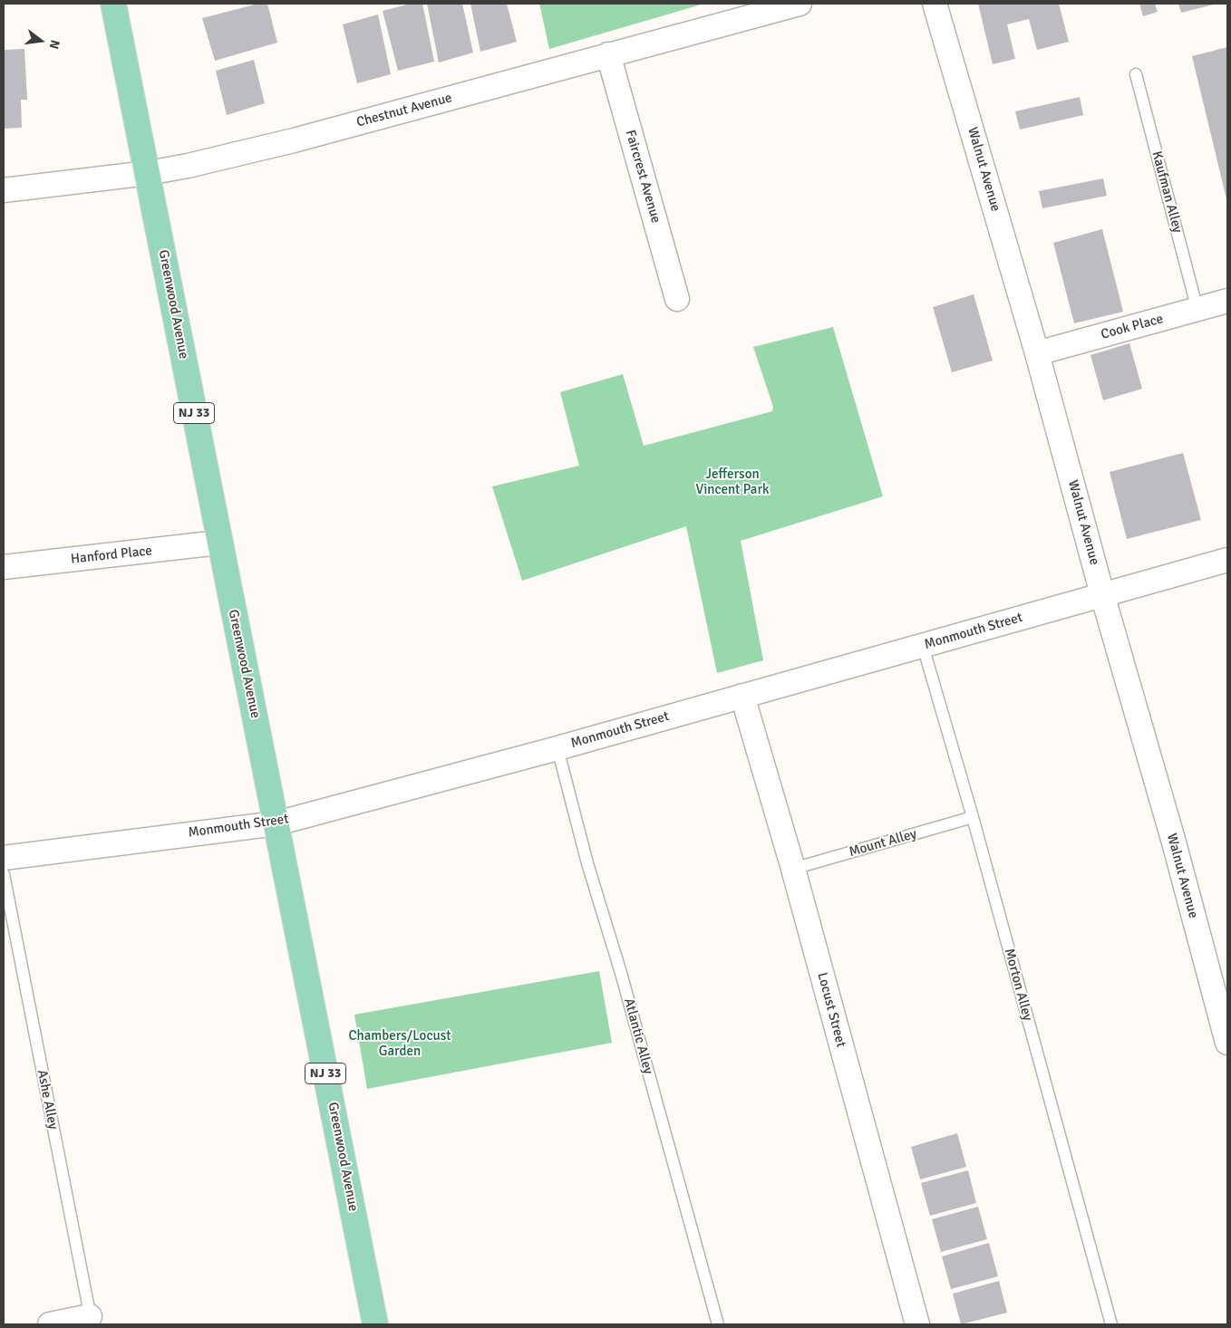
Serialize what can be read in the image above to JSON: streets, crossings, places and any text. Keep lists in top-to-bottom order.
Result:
{
  "streets": {
    "main road": ["Greenwood Avenue", "NJ 33"],
    "street": [
      "Chestnut Avenue",
      "Walnut Avenue",
      "Faircrest Avenue",
      "Cook Place",
      "Hanford Place",
      "Monmouth Street",
      "Locust Street"
    ],
    "lane": [
      "Kaufman Alley",
      "Mount Alley",
      "Morton Alley",
      "Atlantic Alley",
      "Ashe Alley"
    ]
  },
  "crossings": [
    ["Chestnut Avenue", "Faircrest Avenue"],
    ["Chestnut Avenue", "Greenwood Avenue"],
    ["Walnut Avenue", "Cook Place"],
    ["Walnut Avenue", "Monmouth Street"],
    ["Kaufman Alley", "Cook Place"],
    ["Greenwood Avenue", "Hanford Place"],
    ["Greenwood Avenue", "Monmouth Street"],
    ["Monmouth Street", "Morton Alley"],
    ["Monmouth Street", "Locust Street"],
    ["Monmouth Street", "Atlantic Alley"],
    ["Mount Alley", "Morton Alley"],
    ["Mount Alley", "Locust Street"]
  ],
  "parks": ["Jefferson Vincent Park", "Chambers/Locust Garden"],
  "north": "right"
}
